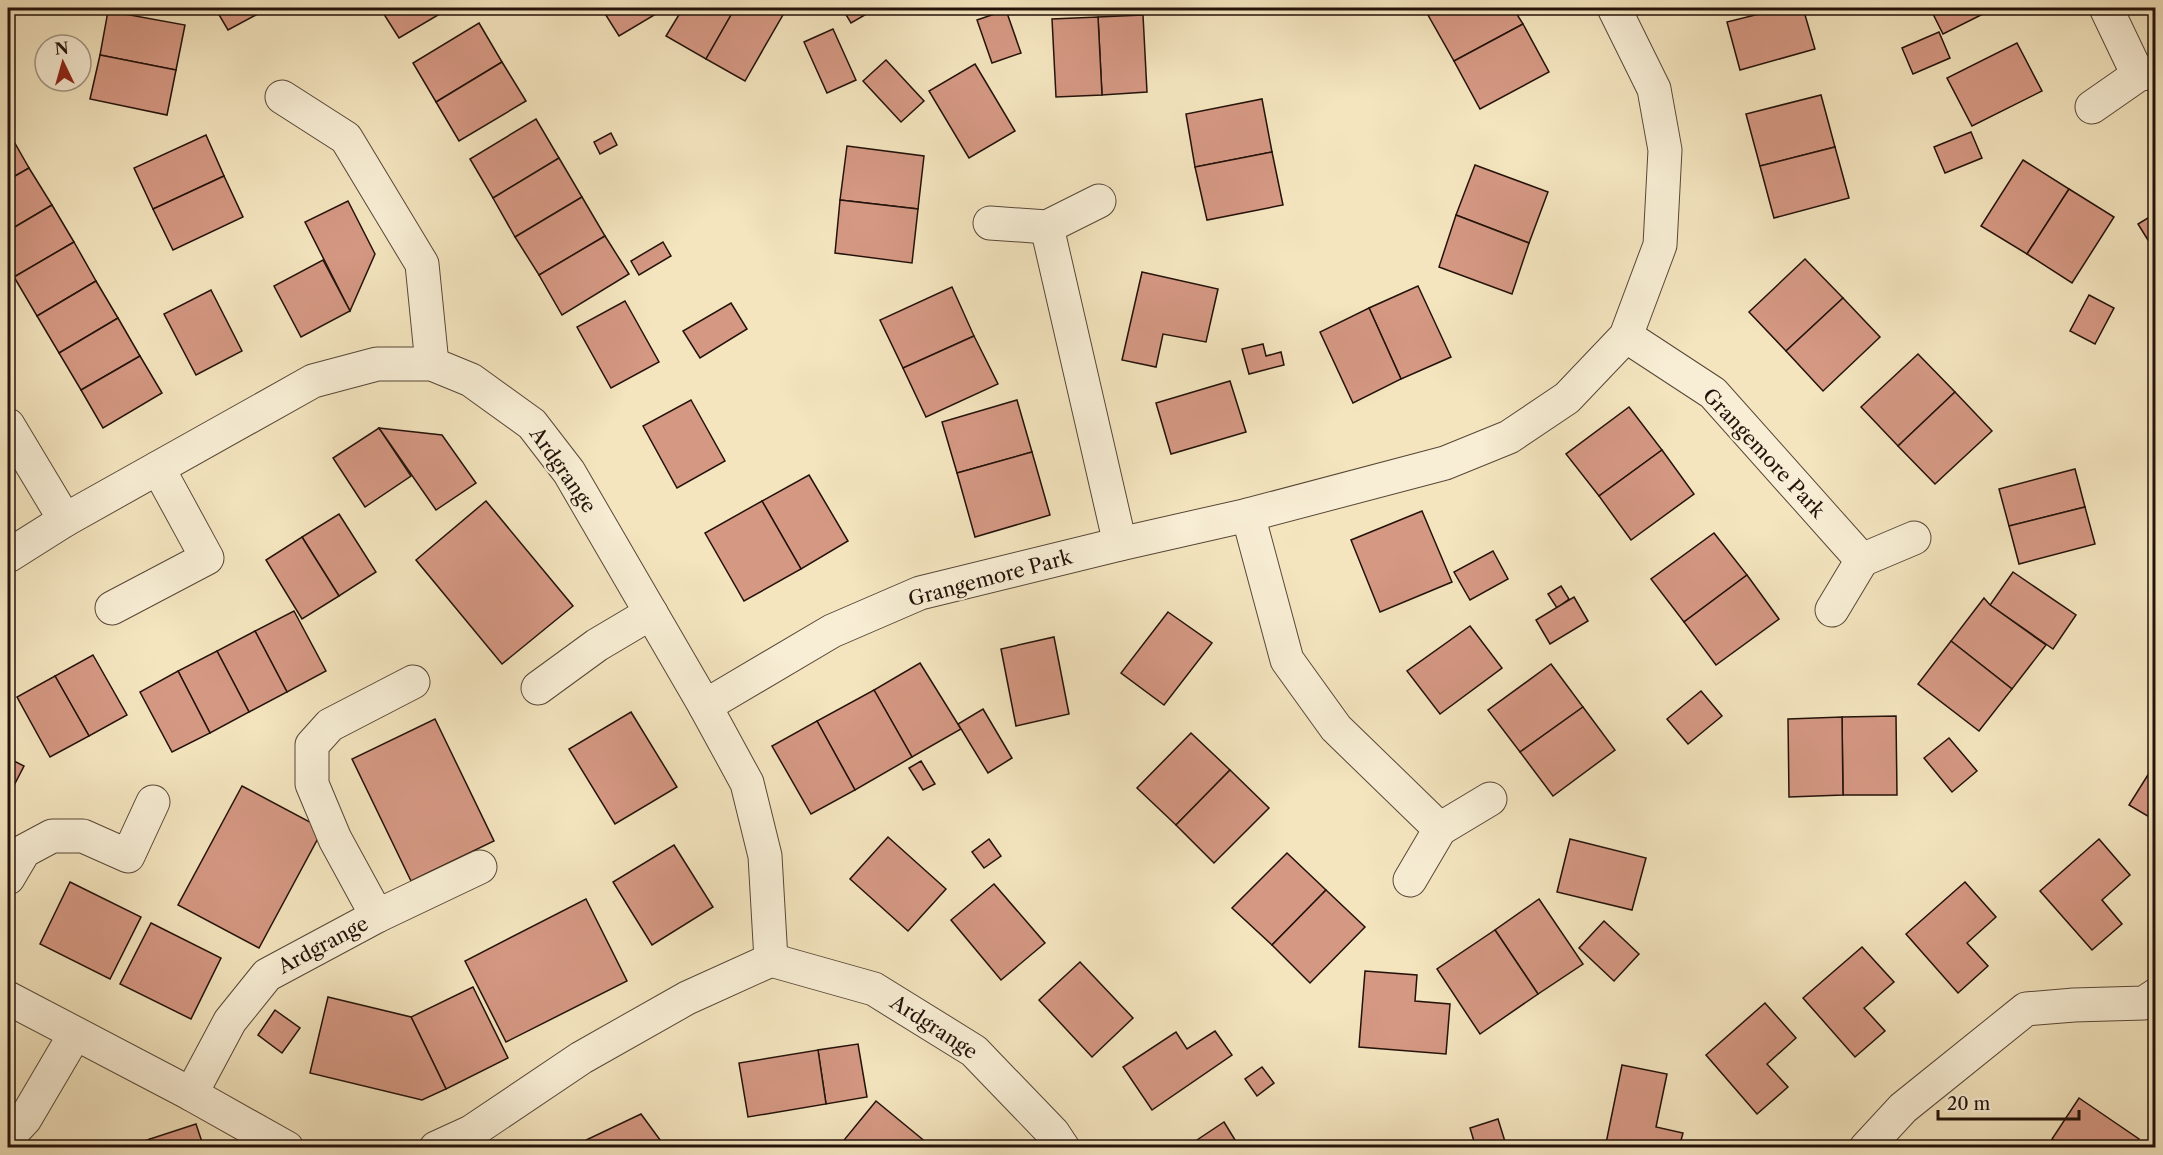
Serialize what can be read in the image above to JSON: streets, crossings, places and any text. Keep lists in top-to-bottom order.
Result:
{
  "streets": {
    "street": ["Grangemore Park", "Ardgrange"]
  },
  "crossings": [
    ["Grangemore Park", "Ardgrange"]
  ],
  "scale_bar": "20 m",
  "north": "top"
}
